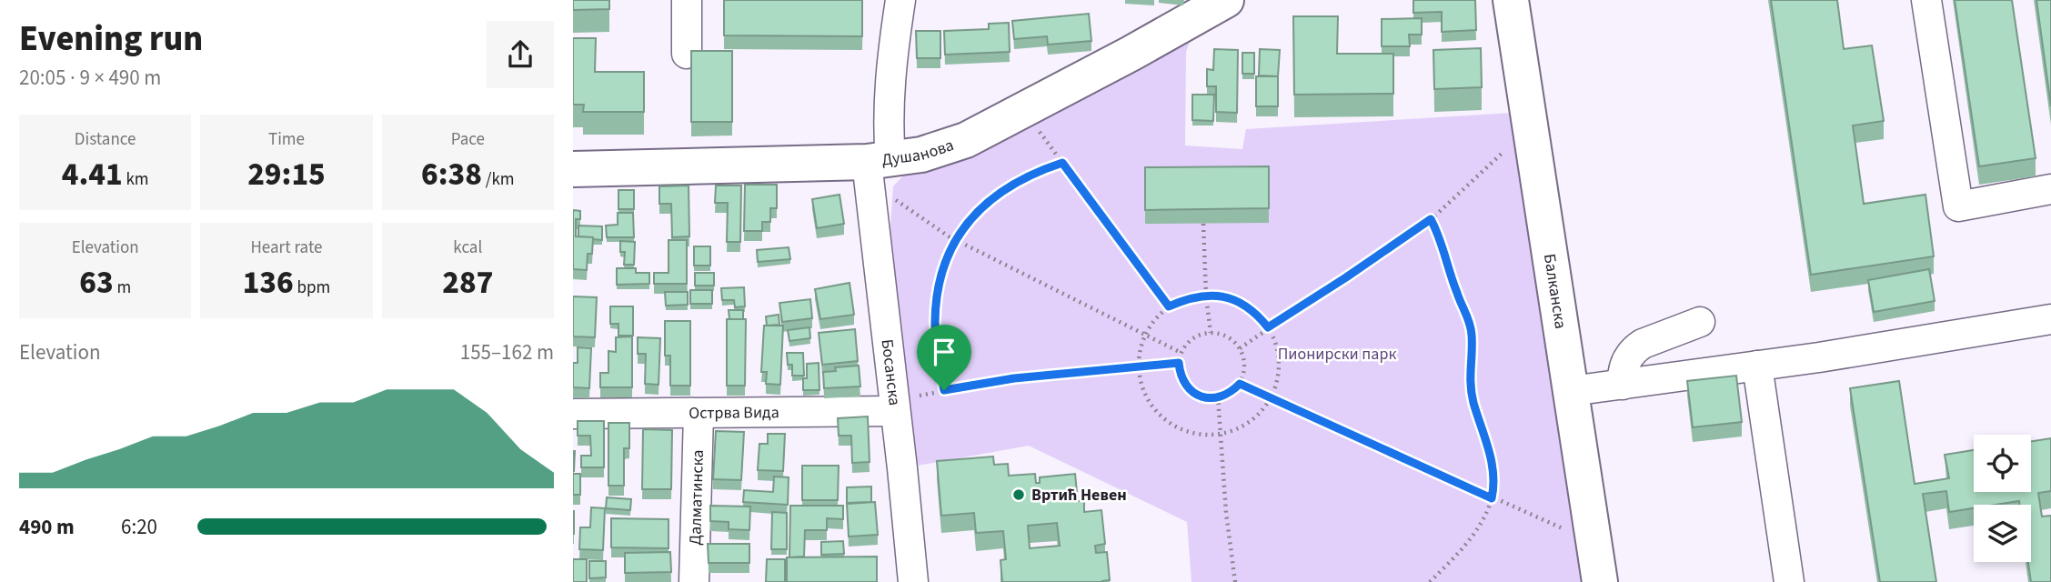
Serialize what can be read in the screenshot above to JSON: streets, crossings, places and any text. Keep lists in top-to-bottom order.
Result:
{
  "streets": {
    "main road": ["Душанова", "Балканска"],
    "street": ["Босанска", "Острва Вида", "Далматинска"]
  },
  "crossings": [
    ["Душанова", "Босанска"],
    ["Босанска", "Острва Вида"],
    ["Острва Вида", "Далматинска"]
  ],
  "parks": ["Пионирски парк"],
  "places": ["Вртић Невен"],
  "page": {
    "heading": ["Evening run", "20:05 · 9 × 490 m"],
    "stats": [
      ["Distance", "4.41 km"],
      ["Time", "29:15"],
      ["Pace", "6:38 /km"],
      ["Elevation", "63 m"],
      ["Heart rate", "136 bpm"],
      ["kcal", "287"]
    ],
    "chart": ["Elevation", "155–162 m"],
    "list": [
      {
        "name": "490 m",
        "note": "6:20"
      }
    ]
  }
}
